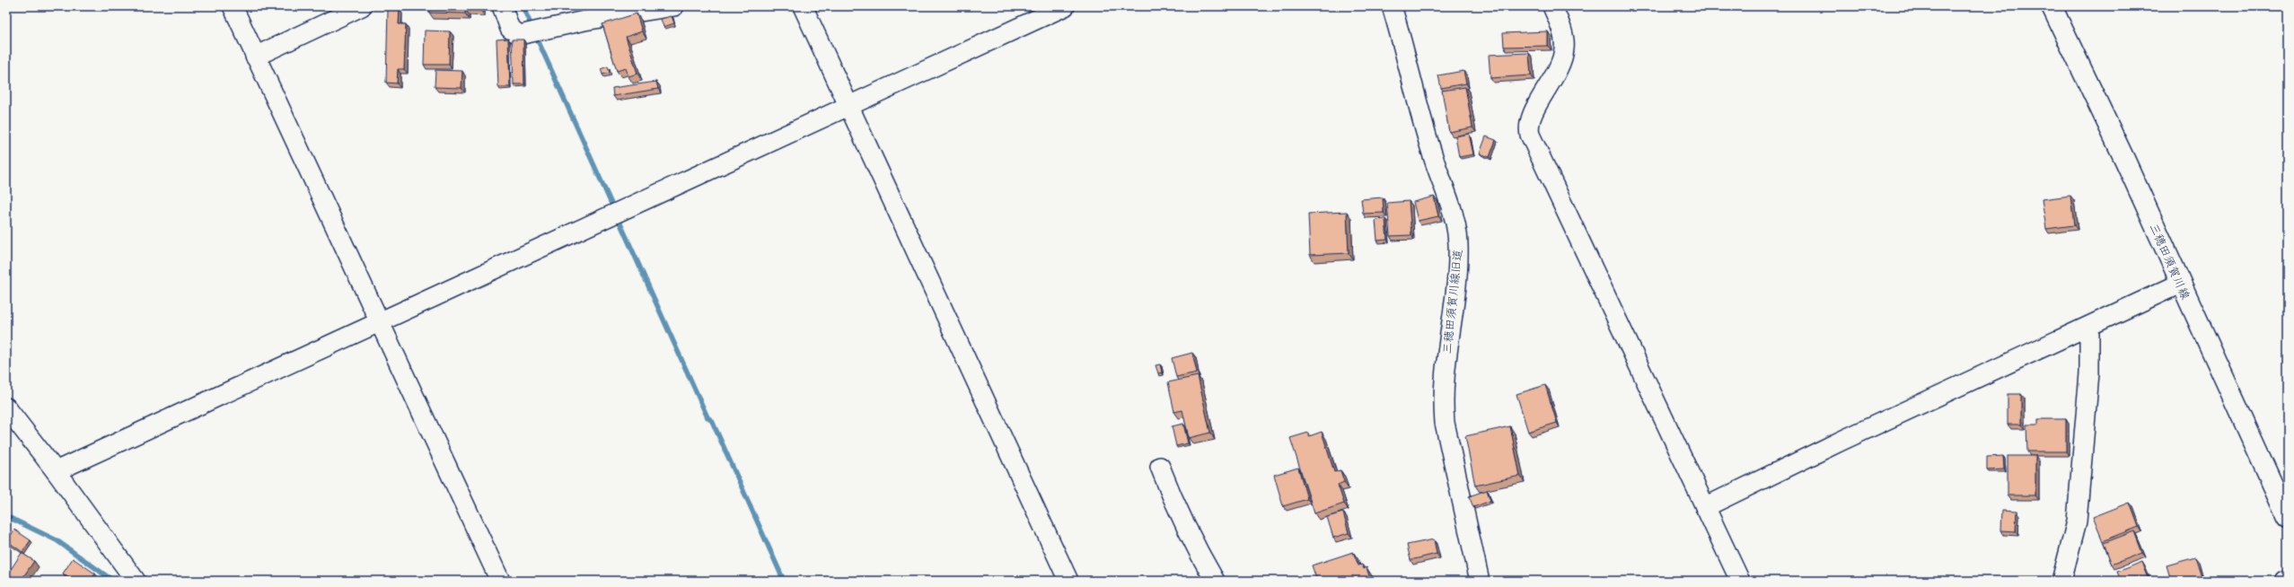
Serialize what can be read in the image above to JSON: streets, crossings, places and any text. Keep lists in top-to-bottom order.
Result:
{
  "streets": {
    "main road": ["三穂田須賀川線"],
    "street": ["三穂田須賀川線旧道"]
  }
}
